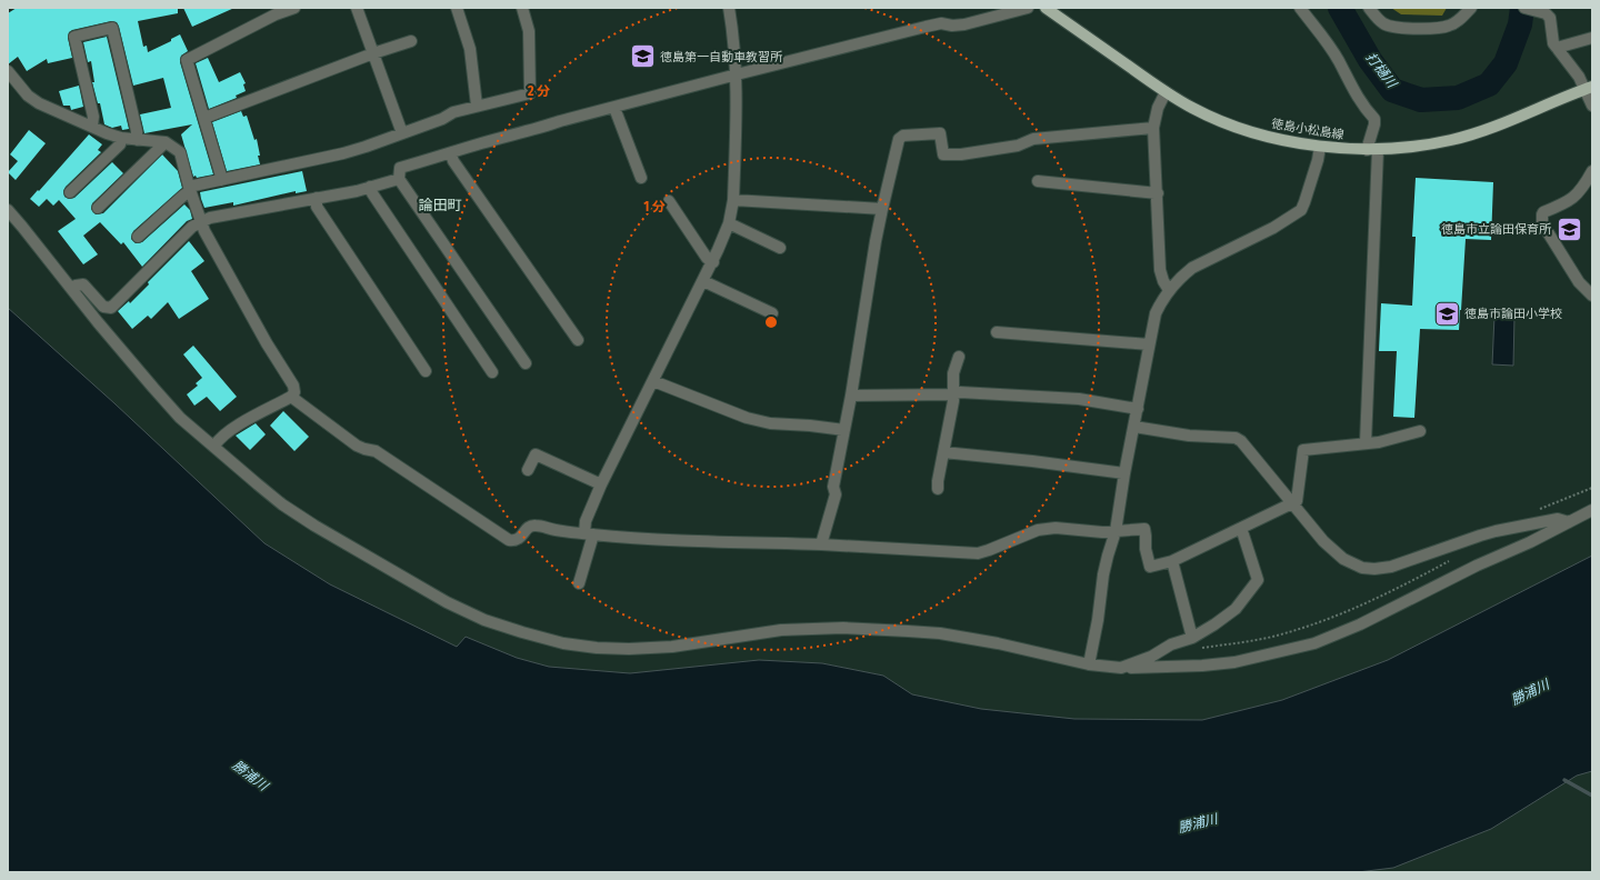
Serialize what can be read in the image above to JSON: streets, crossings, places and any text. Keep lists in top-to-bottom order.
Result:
{
  "streets": {
    "main road": ["徳島小松島線"]
  },
  "districts": ["論田町"],
  "water": ["打樋川", "勝浦川"],
  "places": {
    "school or university": ["徳島第一自動車教習所", "徳島市立論田保育所", "徳島市論田小学校"]
  },
  "rings": ["2 分", "1 分"]
}
